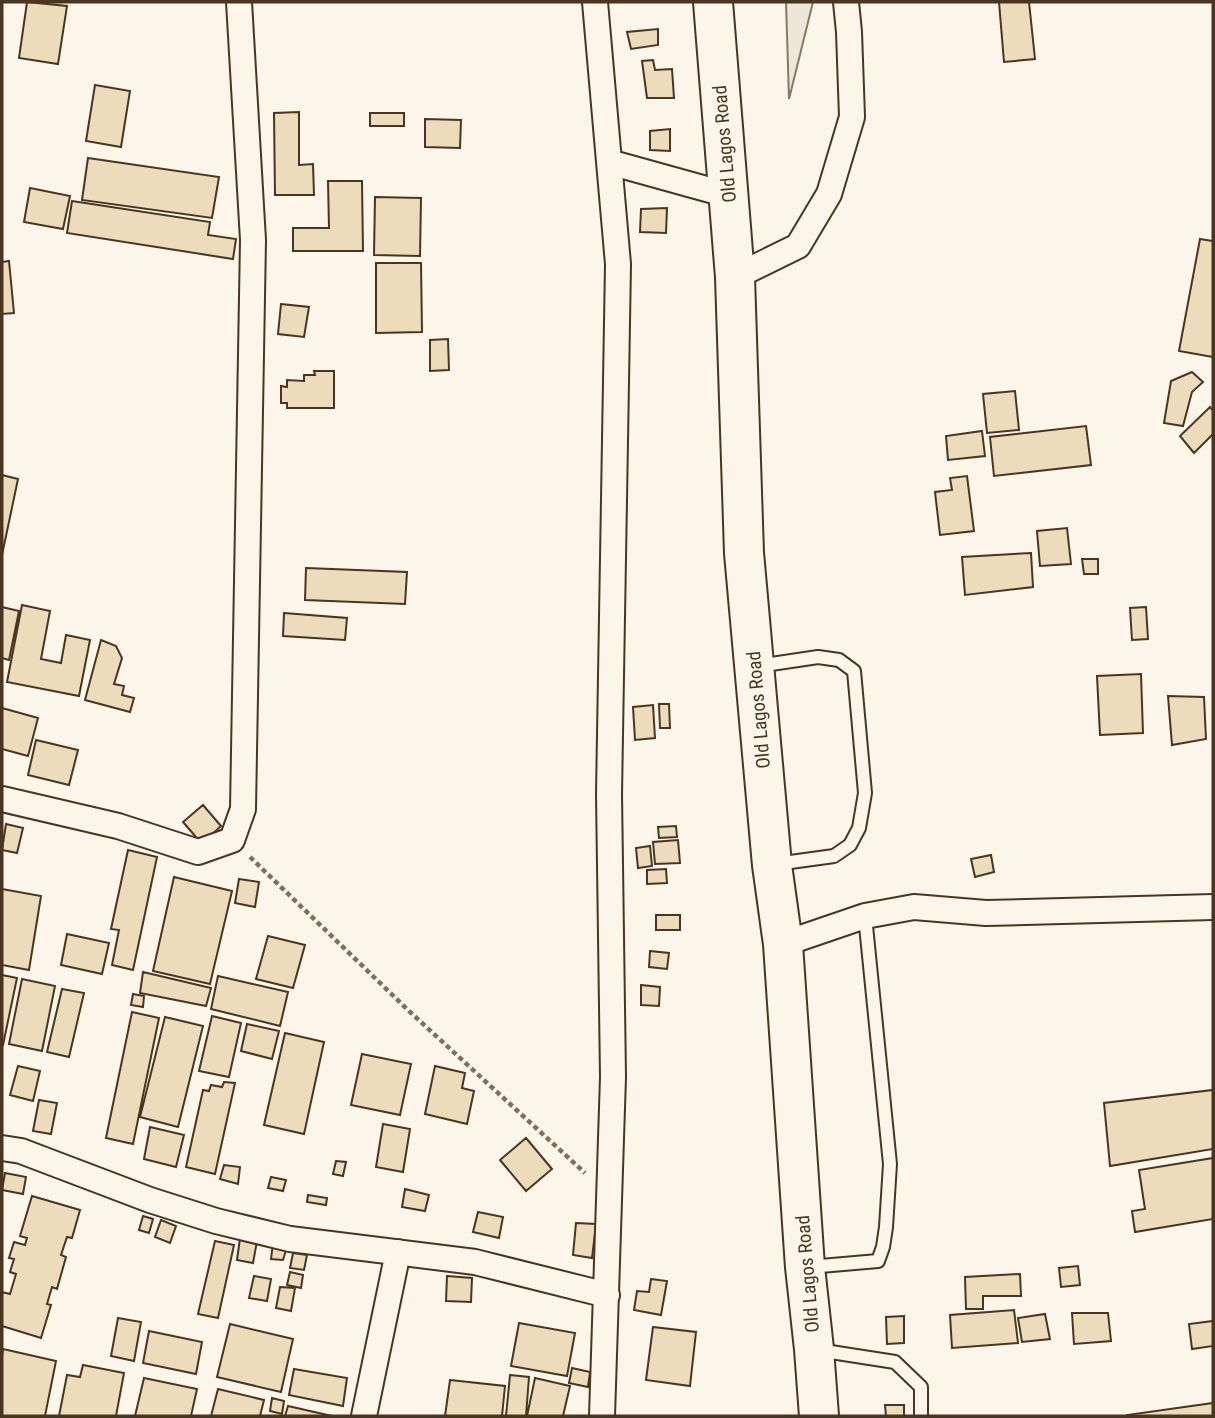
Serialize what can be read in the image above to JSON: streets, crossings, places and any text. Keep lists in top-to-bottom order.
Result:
{
  "streets": {
    "main road": ["Old Lagos Road"]
  }
}
